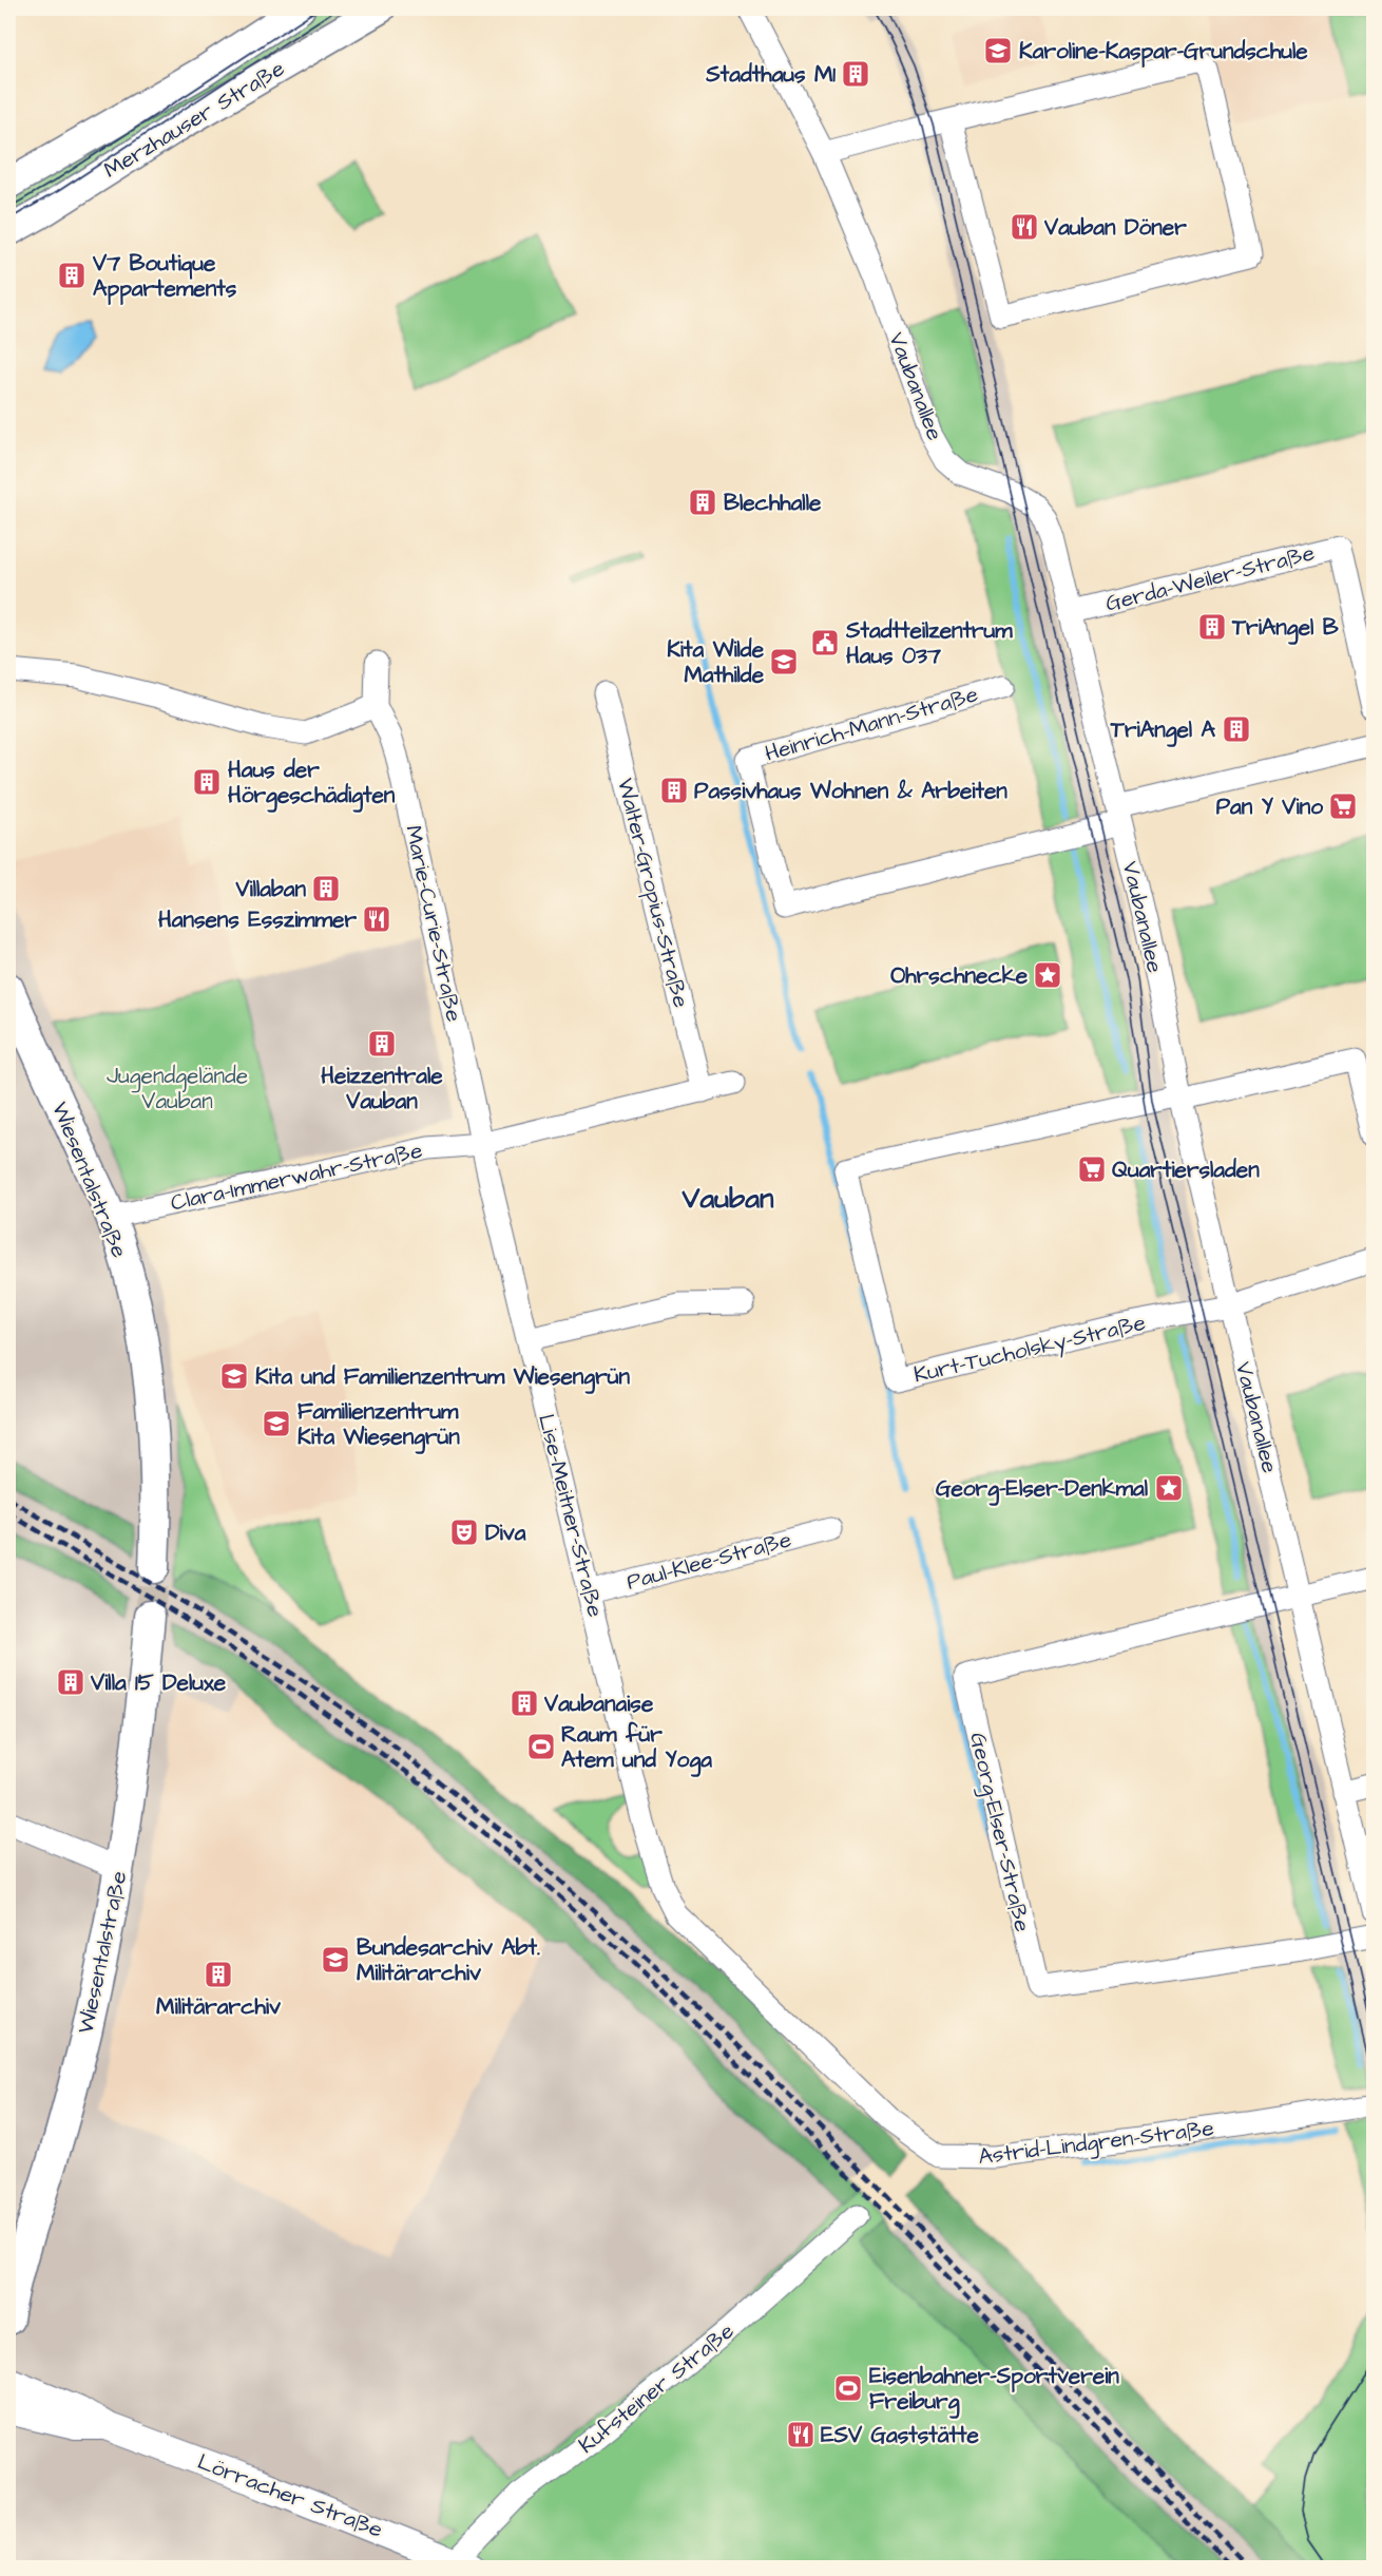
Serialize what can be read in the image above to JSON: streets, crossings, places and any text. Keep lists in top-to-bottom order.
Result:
{
  "streets": {
    "main road": ["Merzhauser Straße", "Wiesentalstraße"],
    "street": [
      "Vaubanallee",
      "Gerda-Weiler-Straße",
      "Heinrich-Mann-Straße",
      "Walter-Gropius-Straße",
      "Marie-Curie-Straße",
      "Clara-Immerwahr-Straße",
      "Kurt-Tucholsky-Straße",
      "Lise-Meitner-Straße",
      "Paul-Klee-Straße",
      "Georg-Elser-Straße",
      "Astrid-Lindgren-Straße",
      "Kufsteiner Straße",
      "Lörracher Straße"
    ]
  },
  "crossings": [
    ["Vaubanallee", "Gerda-Weiler-Straße"],
    ["Vaubanallee", "Heinrich-Mann-Straße"],
    ["Vaubanallee", "Kurt-Tucholsky-Straße"],
    ["Vaubanallee", "Georg-Elser-Straße"],
    ["Marie-Curie-Straße", "Clara-Immerwahr-Straße"],
    ["Marie-Curie-Straße", "Lise-Meitner-Straße"],
    ["Clara-Immerwahr-Straße", "Wiesentalstraße"],
    ["Clara-Immerwahr-Straße", "Lise-Meitner-Straße"],
    ["Lise-Meitner-Straße", "Paul-Klee-Straße"],
    ["Lise-Meitner-Straße", "Astrid-Lindgren-Straße"],
    ["Kufsteiner Straße", "Lörracher Straße"]
  ],
  "districts": ["Vauban"],
  "parks": ["Jugendgelände Vauban"],
  "places": {
    "school or university": [
      "Karoline-Kaspar-Grundschule",
      "Kita Wilde Mathilde",
      "Kita und Familienzentrum Wiesengrün",
      "Familienzentrum Kita Wiesengrün",
      "Bundesarchiv Abt. Militärarchiv"
    ],
    "building": [
      "Stadthaus M1",
      "V7 Boutique Appartements",
      "Blechhalle",
      "TriAngel B",
      "TriAngel A",
      "Haus der Hörgeschädigten",
      "Passivhaus Wohnen & Arbeiten",
      "Villaban",
      "Heizzentrale Vauban",
      "Villa 15 Deluxe",
      "Vaubanaise",
      "Militärarchiv"
    ],
    "restaurant": ["Vauban Döner", "Hansens Esszimmer", "ESV Gaststätte"],
    "public building": ["Stadtteilzentrum Haus 037"],
    "supermarket": ["Pan Y Vino", "Quartiersladen"],
    "place": ["Ohrschnecke", "Georg-Elser-Denkmal"],
    "theatre": ["Diva"],
    "sports": ["Raum für Atem und Yoga", "Eisenbahner-Sportverein Freiburg"]
  }
}
